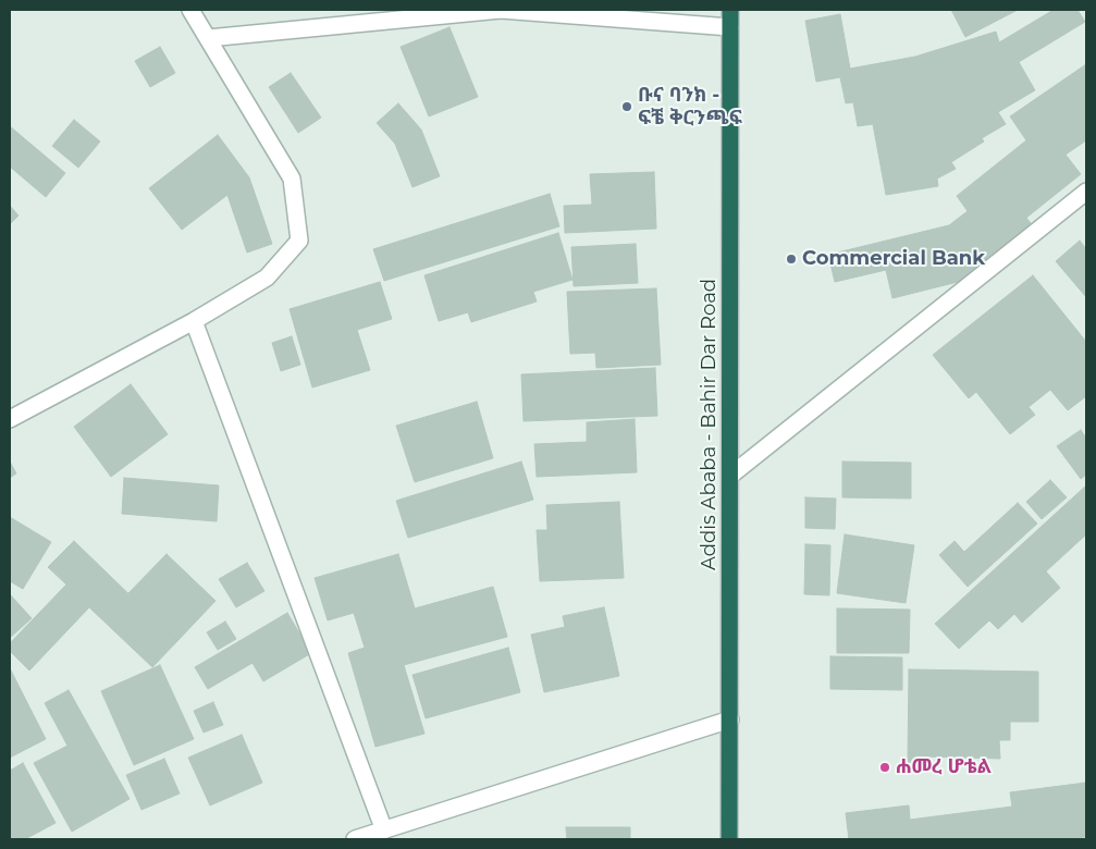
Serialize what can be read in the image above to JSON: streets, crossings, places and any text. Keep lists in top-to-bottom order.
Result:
{
  "streets": {
    "highway": ["Addis Ababa - Bahir Dar Road"]
  },
  "places": ["ቡና ባንክ - ፍቼ ቅርንጫፍ", "Commercial Bank", "ሐመረ ሆቴል"]
}
